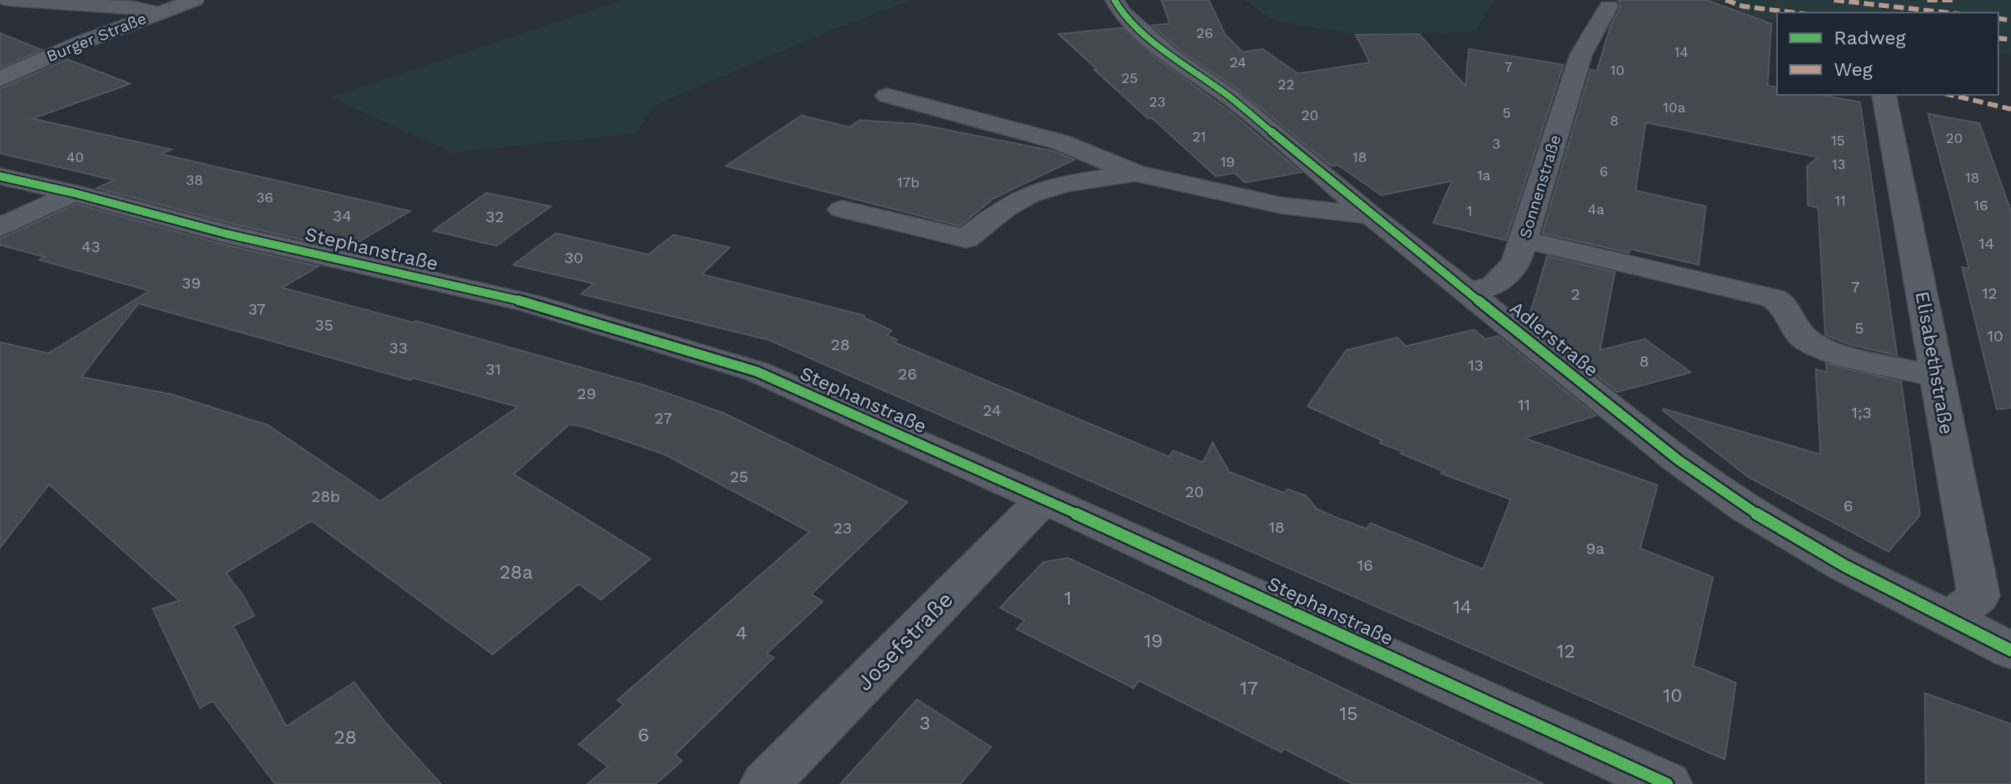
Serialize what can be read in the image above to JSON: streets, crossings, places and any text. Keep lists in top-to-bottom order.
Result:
{
  "streets": {
    "main road": ["Burger Straße"],
    "street": [
      "Sonnenstraße",
      "Stephanstraße",
      "Adlerstraße",
      "Elisabethstraße",
      "Josefstraße"
    ]
  },
  "crossings": [
    ["Sonnenstraße", "Adlerstraße"],
    ["Stephanstraße", "Josefstraße"],
    ["Adlerstraße", "Elisabethstraße"]
  ],
  "house_numbers": [
    "26",
    "14",
    "24",
    "7",
    "10",
    "25",
    "22",
    "23",
    "10a",
    "5",
    "20",
    "8",
    "21",
    "20",
    "15",
    "3",
    "40",
    "18",
    "19",
    "13",
    "6",
    "1a",
    "18",
    "38",
    "17b",
    "36",
    "11",
    "16",
    "4a",
    "1",
    "34",
    "32",
    "14",
    "43",
    "30",
    "39",
    "7",
    "12",
    "2",
    "37",
    "35",
    "5",
    "10",
    "28",
    "33",
    "8",
    "13",
    "31",
    "26",
    "29",
    "11",
    "24",
    "1;3",
    "27",
    "25",
    "20",
    "28b",
    "6",
    "18",
    "23",
    "9a",
    "16",
    "28a",
    "1",
    "14",
    "4",
    "19",
    "12",
    "17",
    "10",
    "15",
    "3",
    "6",
    "28"
  ],
  "legend": ["Radweg", "Weg"]
}
